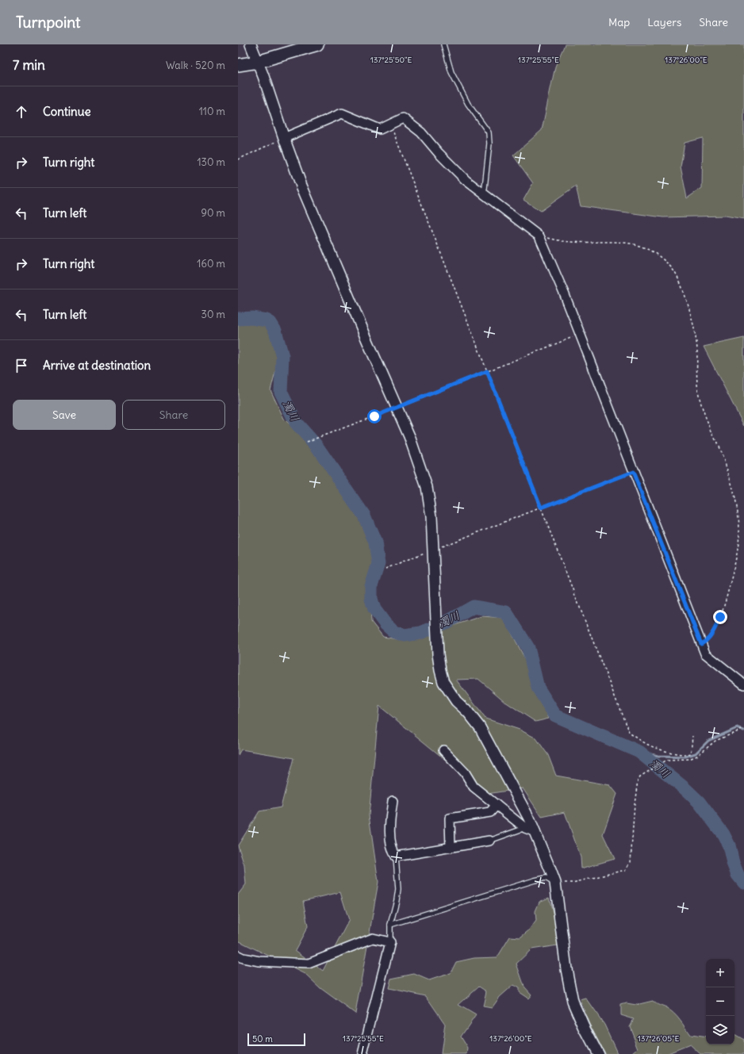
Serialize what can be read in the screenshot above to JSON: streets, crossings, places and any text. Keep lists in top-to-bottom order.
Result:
{
  "water": ["濁川"],
  "scale_bar": "50 m",
  "page": {
    "header": "Turnpoint",
    "nav": ["Map", "Layers", "Share"],
    "heading": ["7 min", "Walk · 520 m"],
    "list": [
      ["Continue", "110 m"],
      ["Turn right", "130 m"],
      ["Turn left", "90 m"],
      ["Turn right", "160 m"],
      ["Turn left", "30 m"],
      "Arrive at destination"
    ],
    "buttons": ["Save", "Share"],
    "map_buttons": ["+", "−"],
    "scale": "50 m"
  },
  "coordinates": [
    "137°25'50\"E",
    "137°25'55\"E",
    "137°26'00\"E",
    "137°26'05\"E"
  ]
}
